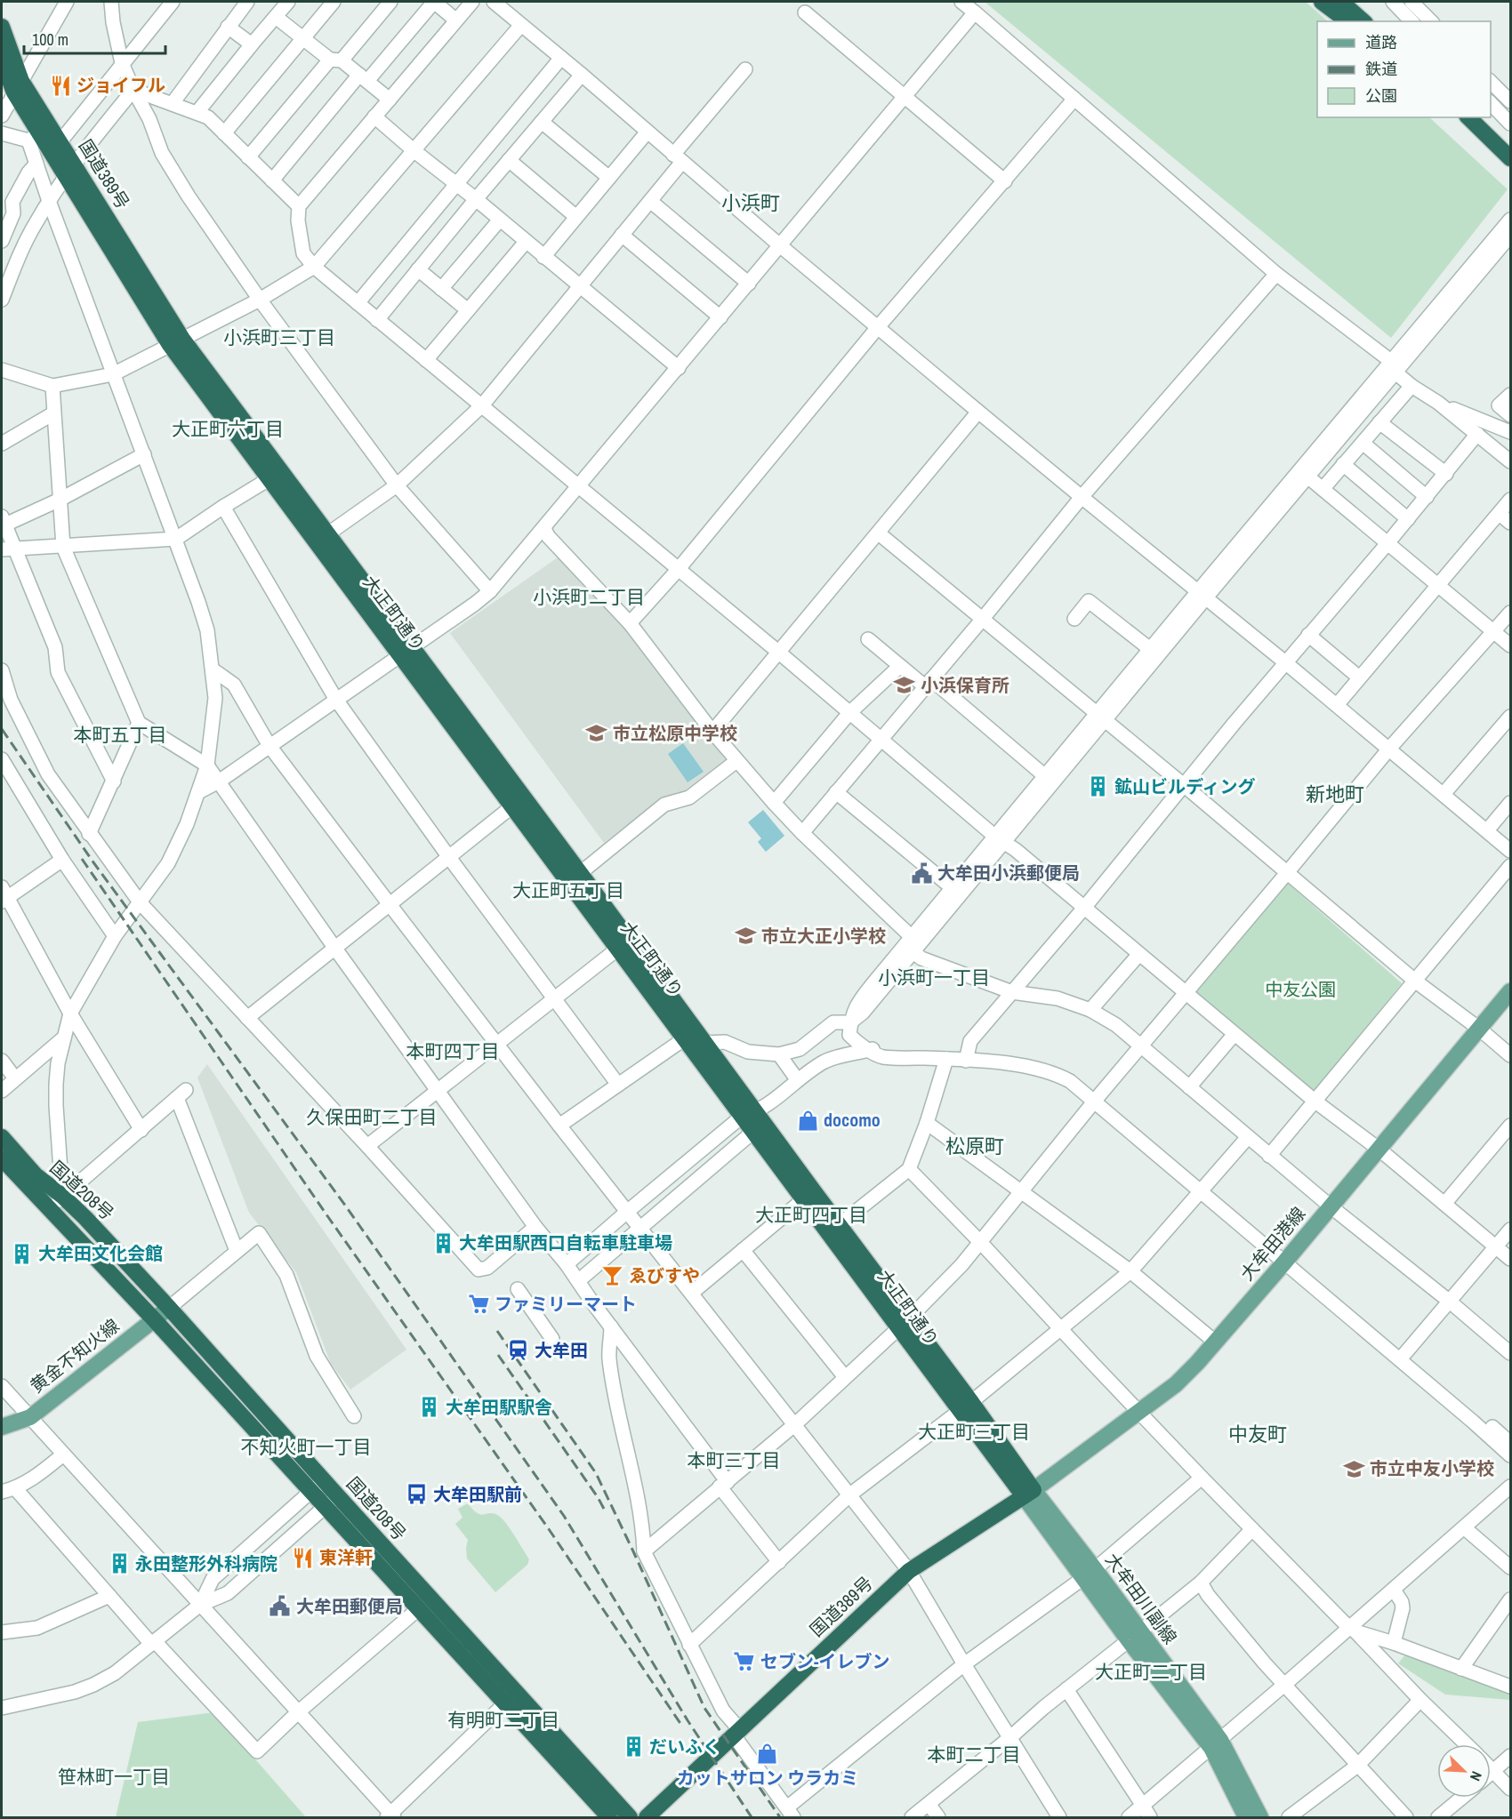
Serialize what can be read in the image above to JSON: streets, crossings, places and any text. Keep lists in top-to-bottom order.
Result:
{
  "streets": {
    "highway": ["国道389号", "大正町通り", "国道208号"],
    "main road": ["大牟田港線", "黄金不知火線", "大牟田川副線"]
  },
  "crossings": [
    ["国道389号", "大正町通り"],
    ["国道389号", "大牟田港線"],
    ["国道389号", "大牟田川副線"],
    ["大正町通り", "大牟田港線"],
    ["大正町通り", "大牟田川副線"],
    ["国道208号", "黄金不知火線"],
    ["大牟田港線", "大牟田川副線"]
  ],
  "districts": [
    "小浜町",
    "小浜町三丁目",
    "大正町六丁目",
    "小浜町二丁目",
    "本町五丁目",
    "新地町",
    "大正町五丁目",
    "小浜町一丁目",
    "本町四丁目",
    "久保田町二丁目",
    "松原町",
    "大正町四丁目",
    "大正町三丁目",
    "中友町",
    "不知火町一丁目",
    "本町三丁目",
    "大正町二丁目",
    "有明町二丁目",
    "本町二丁目",
    "笹林町一丁目"
  ],
  "parks": ["中友公園"],
  "places": {
    "restaurant": ["ジョイフル", "東洋軒"],
    "school or university": [
      "小浜保育所",
      "市立松原中学校",
      "市立大正小学校",
      "市立中友小学校"
    ],
    "building": [
      "鉱山ビルディング",
      "大牟田駅西口自転車駐車場",
      "大牟田文化会館",
      "大牟田駅駅舎",
      "永田整形外科病院",
      "だいふく"
    ],
    "public building": ["大牟田小浜郵便局", "大牟田郵便局"],
    "shop": ["docomo", "カットサロン ウラカミ"],
    "bar": ["ゑびすや"],
    "supermarket": ["ファミリーマート", "セブン-イレブン"],
    "station": ["大牟田"],
    "bus stop": ["大牟田駅前"]
  },
  "legend": ["道路", "鉄道", "公園"],
  "scale_bar": "100 m",
  "north": "bottom right"
}
